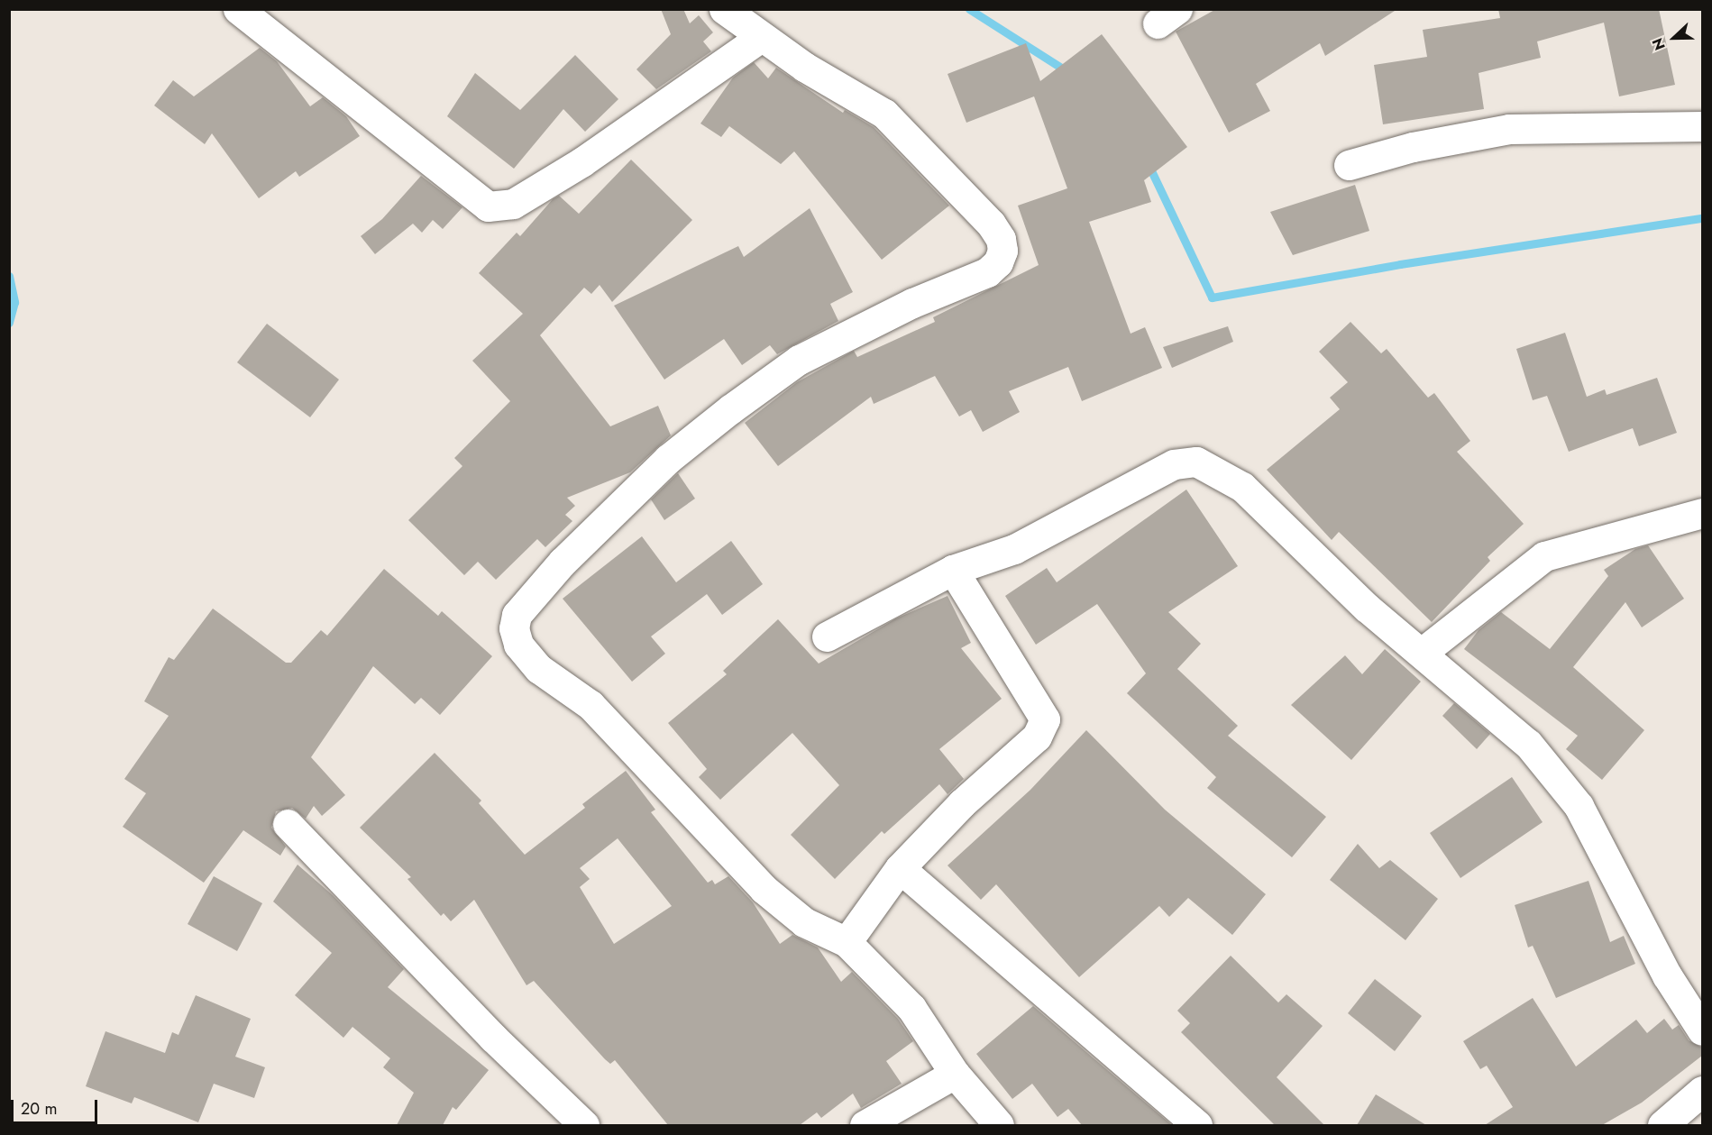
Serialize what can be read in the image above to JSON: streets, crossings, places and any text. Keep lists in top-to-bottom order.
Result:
{
  "scale_bar": "20 m",
  "north": "left"
}
